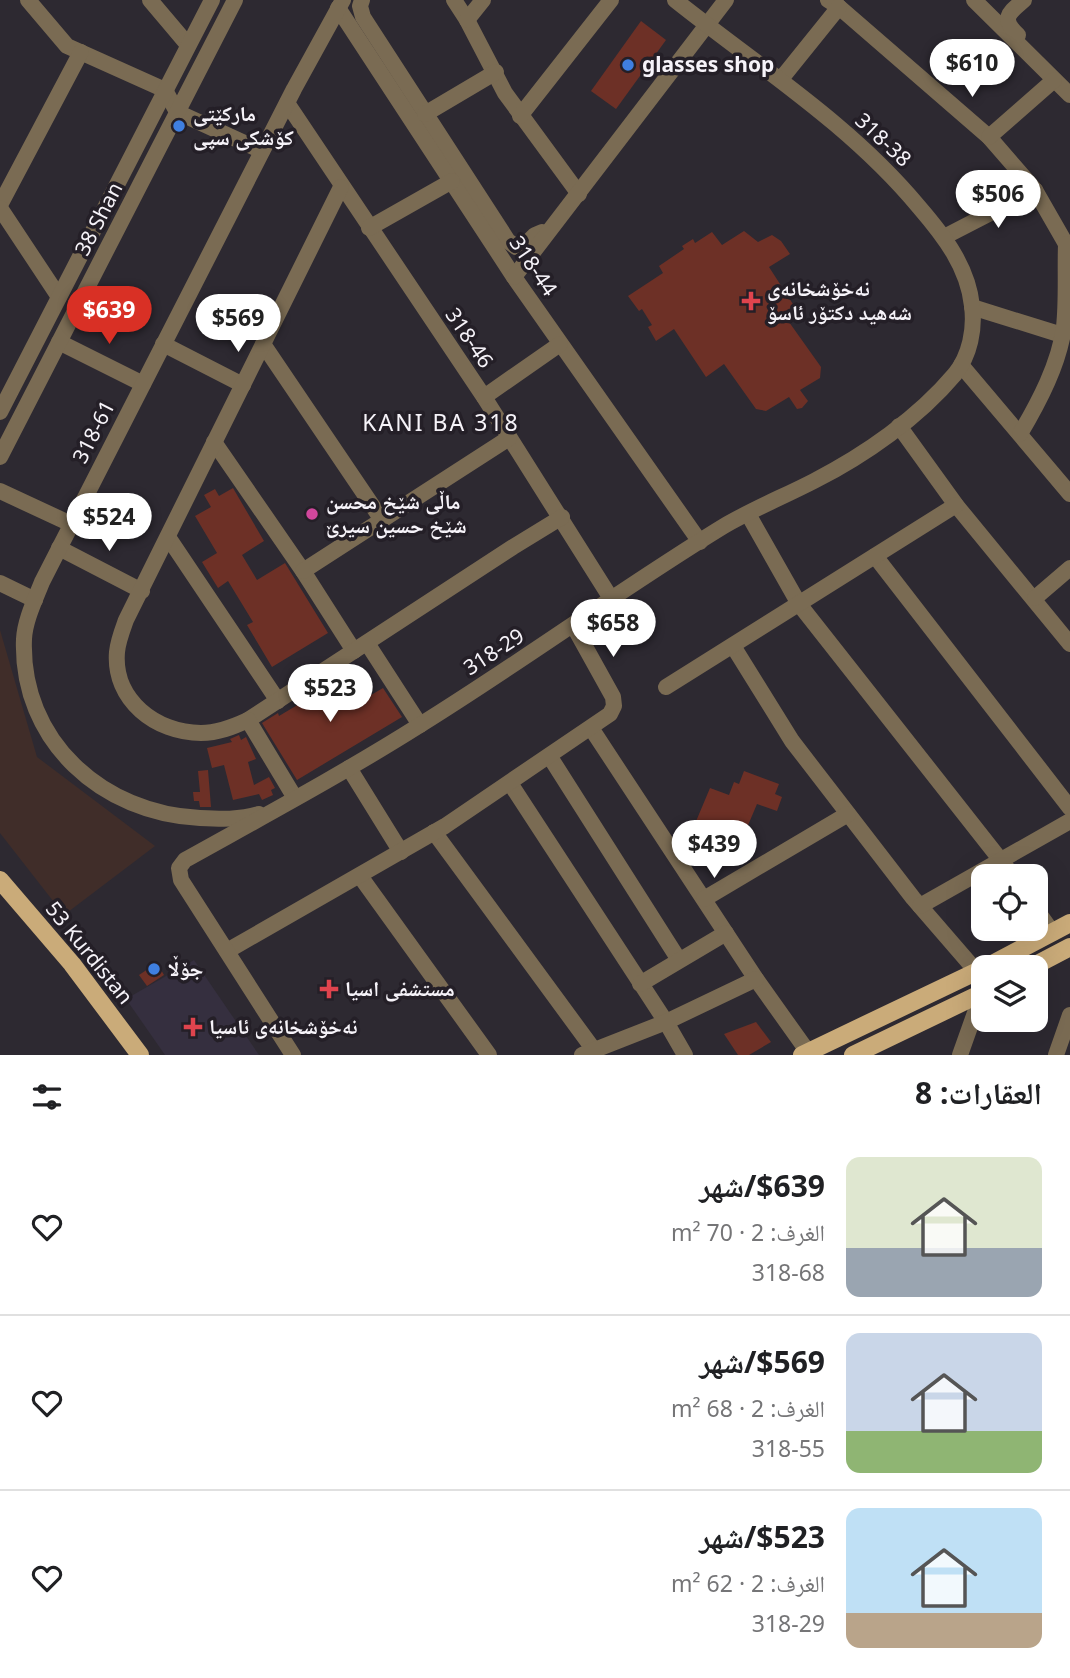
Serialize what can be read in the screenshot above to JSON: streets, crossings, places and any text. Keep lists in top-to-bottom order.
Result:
{
  "streets": {
    "main road": ["53 Kurdistan"],
    "street": [
      "318-38",
      "38 Shan",
      "318-44",
      "318-46",
      "318-61",
      "318-29"
    ]
  },
  "crossings": [
    ["318-38", "318-29"],
    ["318-44", "318-61"],
    ["318-44", "318-29"],
    ["318-46", "318-61"],
    ["318-46", "318-29"],
    ["318-61", "318-29"]
  ],
  "districts": ["KANI BA 318"],
  "places": {
    "other": [
      "glasses shop",
      "مارکێتی کۆشکی سپی",
      "ماڵی شێخ محسن شێخ حسین سیرێ",
      "جۆڵا"
    ],
    "health": ["نەخۆشخانەی شەهید دکتۆر ئاسۆ", "مستشفى اسيا", "نه‌خۆشخانه‌ى ئاسیا"]
  },
  "page": {
    "price": [
      "$610",
      "$506",
      "$639",
      "$569",
      "$524",
      "$658",
      "$523",
      "$439"
    ],
    "heading": "العقارات: 8",
    "list": [
      {
        "name": "$639/شهر",
        "note": "الغرف: 2 · 70 m² · 318-68"
      },
      {
        "name": "$569/شهر",
        "note": "الغرف: 2 · 68 m² · 318-55"
      },
      {
        "name": "$523/شهر",
        "note": "الغرف: 2 · 62 m² · 318-29"
      }
    ]
  }
}
